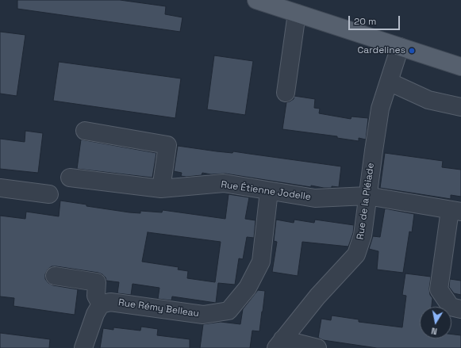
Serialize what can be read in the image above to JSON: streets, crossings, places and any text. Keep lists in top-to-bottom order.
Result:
{
  "streets": {
    "street": ["Rue Étienne Jodelle", "Rue de la Pléiade", "Rue Rémy Belleau"]
  },
  "crossings": [
    ["Rue Étienne Jodelle", "Rue de la Pléiade"],
    ["Rue Étienne Jodelle", "Rue Rémy Belleau"]
  ],
  "places": ["Cardelines"],
  "scale_bar": "20 m",
  "north": "bottom"
}
